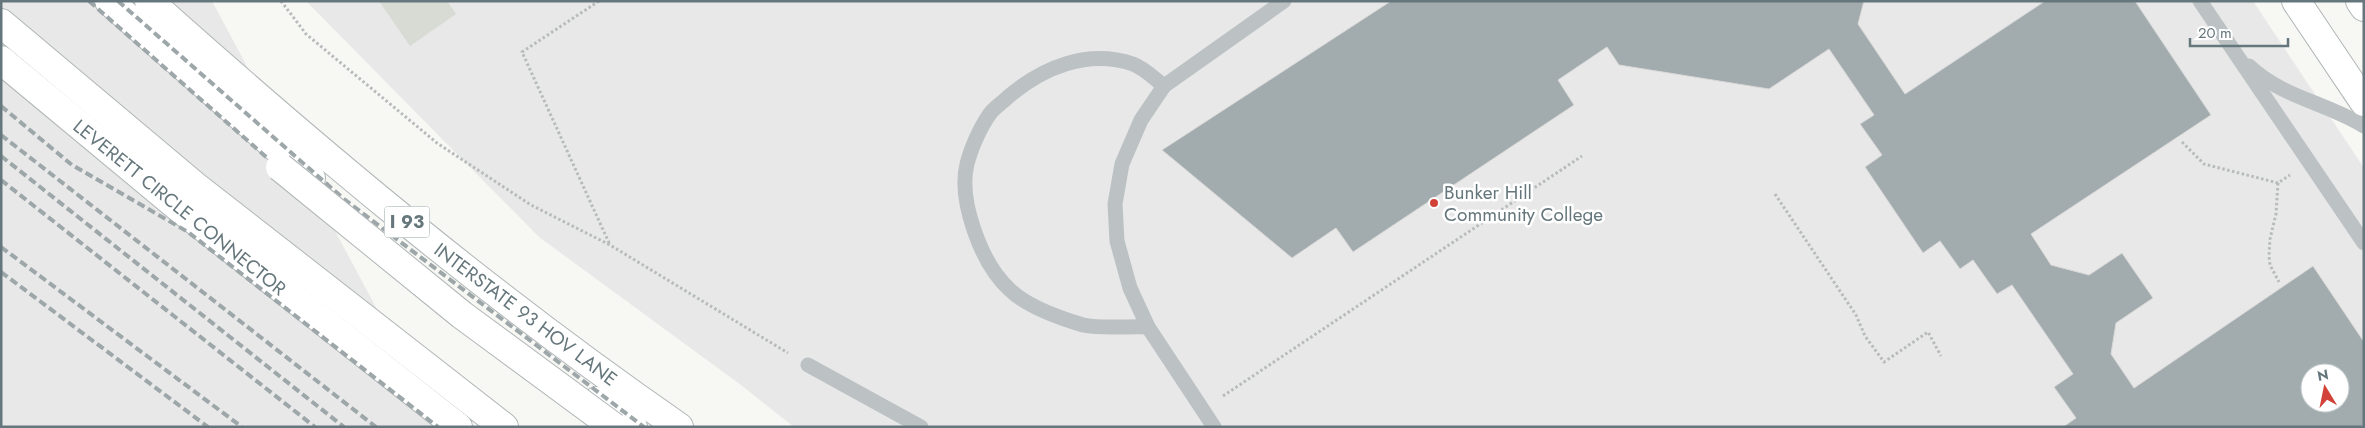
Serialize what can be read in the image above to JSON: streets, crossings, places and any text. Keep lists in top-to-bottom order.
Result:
{
  "streets": {
    "main road": ["LEVERETT CIRCLE CONNECTOR", "I 93", "INTERSTATE 93 HOV LANE"]
  },
  "places": ["Bunker Hill Community College"],
  "scale_bar": "20 m",
  "north": "top"
}
